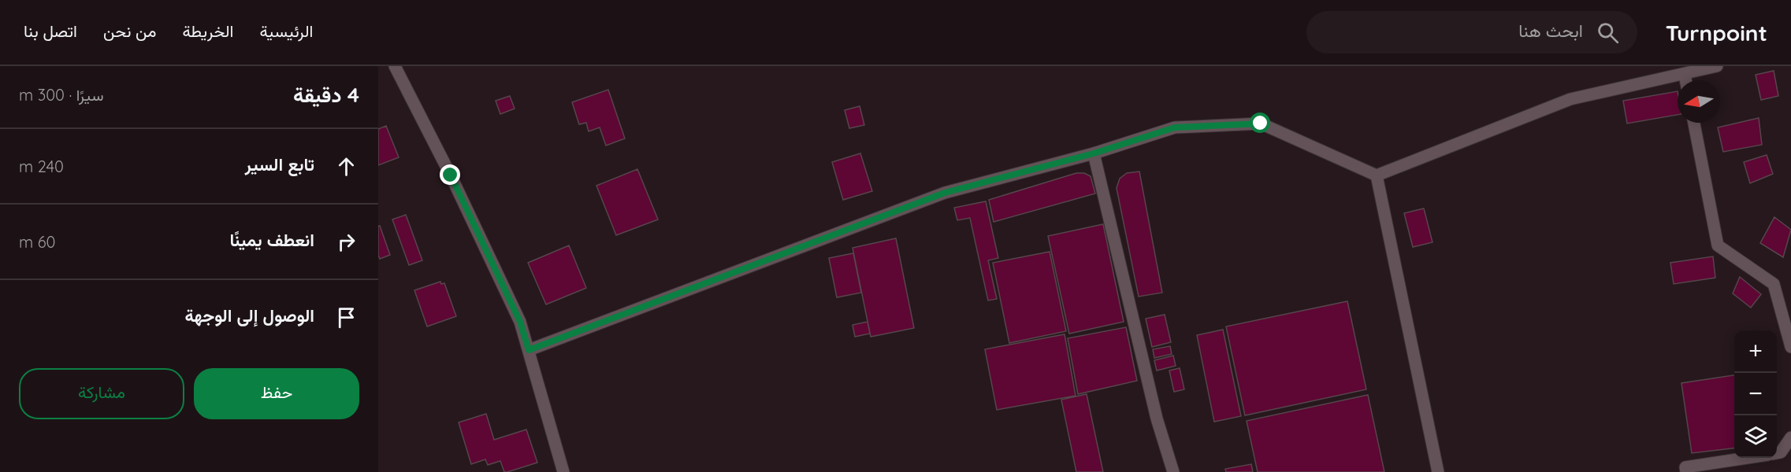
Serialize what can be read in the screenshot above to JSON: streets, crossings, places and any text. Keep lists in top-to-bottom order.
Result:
{
  "north": "left",
  "page": {
    "header": "Turnpoint",
    "search": "ابحث هنا",
    "nav": [
      "الرئيسية",
      "الخريطة",
      "من نحن",
      "اتصل بنا"
    ],
    "heading": ["4 دقيقة", "سيرًا · 300 m"],
    "list": [
      ["تابع السير", "240 m"],
      ["انعطف يمينًا", "60 m"],
      "الوصول إلى الوجهة"
    ],
    "map_buttons": ["+", "−"],
    "buttons": ["حفظ", "مشاركة"]
  }
}
